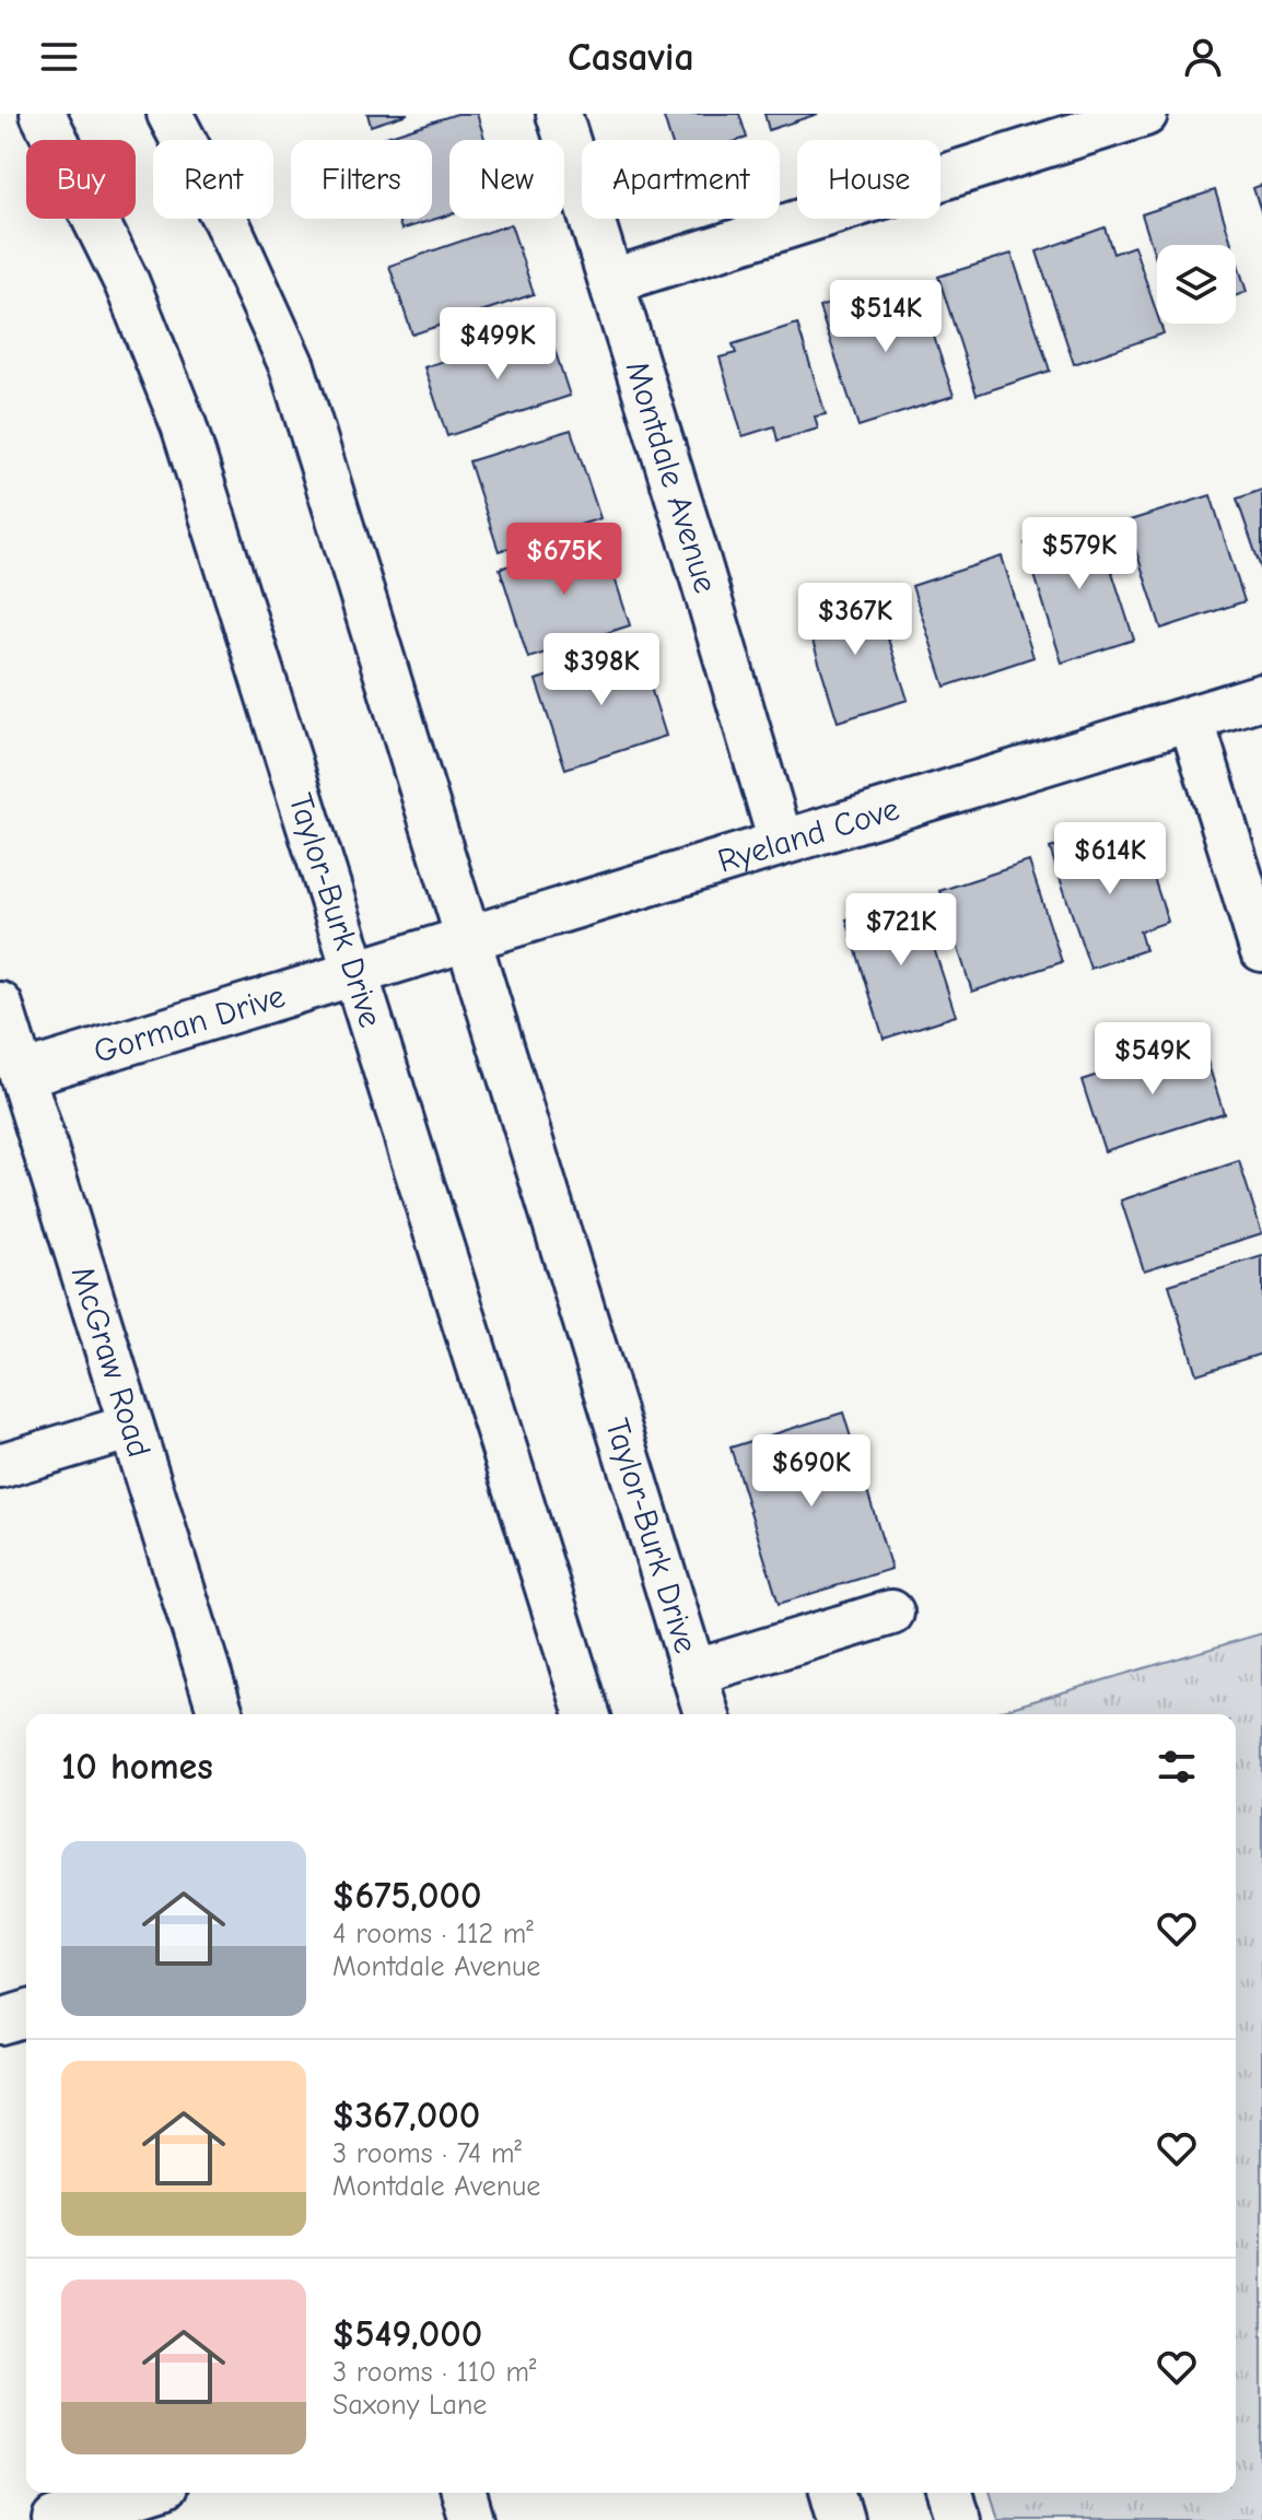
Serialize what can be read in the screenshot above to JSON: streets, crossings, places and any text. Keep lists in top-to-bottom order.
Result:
{
  "streets": {
    "street": [
      "Montdale Avenue",
      "Ryeland Cove",
      "Taylor-Burk Drive",
      "Gorman Drive",
      "McGraw Road"
    ]
  },
  "crossings": [
    ["Montdale Avenue", "Ryeland Cove"],
    ["Ryeland Cove", "Taylor-Burk Drive"],
    ["Ryeland Cove", "Gorman Drive"],
    ["Taylor-Burk Drive", "Gorman Drive"],
    ["Gorman Drive", "McGraw Road"]
  ],
  "page": {
    "header": "Casavia",
    "chip": [
      "Buy",
      "Rent",
      "Filters",
      "New",
      "Apartment",
      "House"
    ],
    "price": [
      "$514K",
      "$499K",
      "$579K",
      "$675K",
      "$367K",
      "$398K",
      "$614K",
      "$721K",
      "$549K",
      "$690K"
    ],
    "heading": "10 homes",
    "list": [
      {
        "name": "$675,000",
        "note": "4 rooms · 112 m² · Montdale Avenue"
      },
      {
        "name": "$367,000",
        "note": "3 rooms · 74 m² · Montdale Avenue"
      },
      {
        "name": "$549,000",
        "note": "3 rooms · 110 m² · Saxony Lane"
      }
    ]
  }
}
